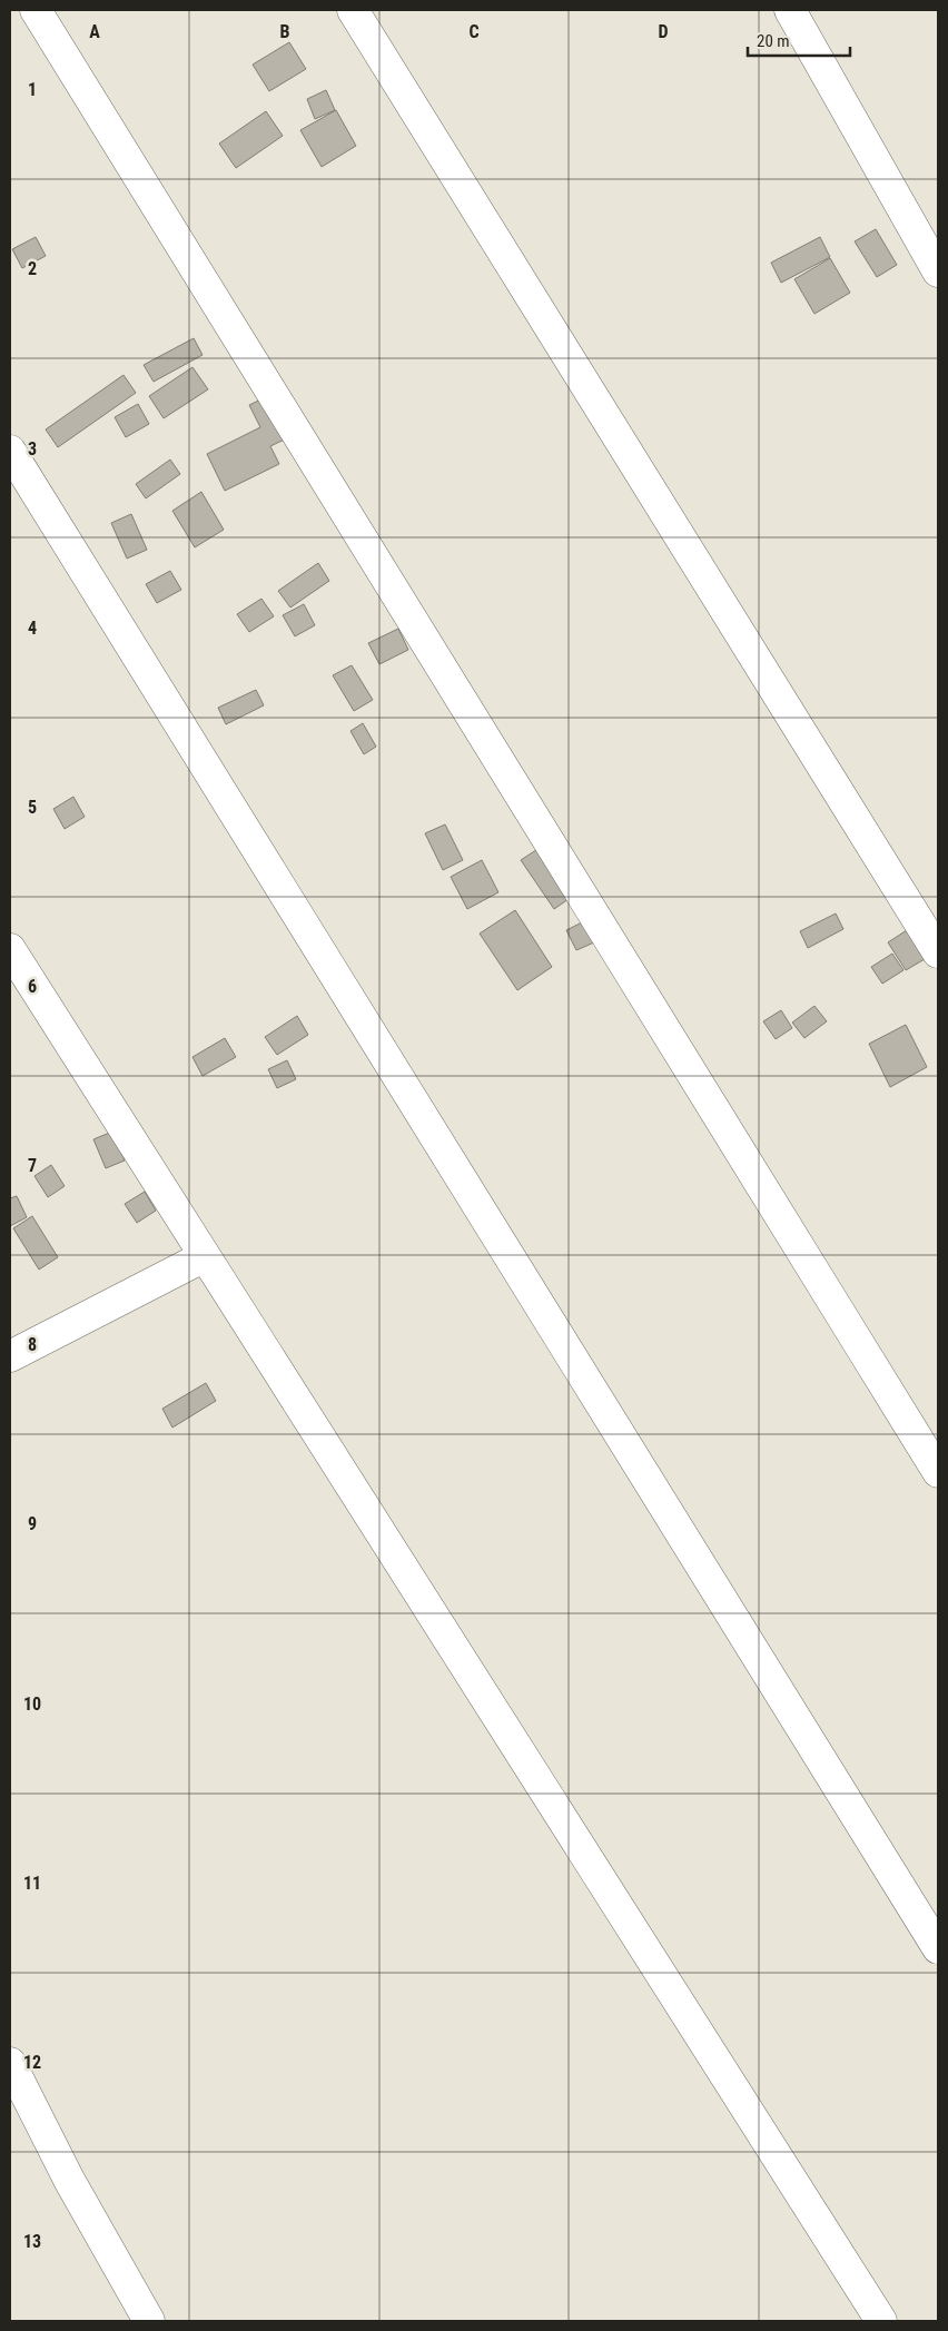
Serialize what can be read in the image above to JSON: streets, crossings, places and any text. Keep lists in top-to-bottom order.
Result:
{
  "scale_bar": "20 m",
  "grid": {
    "columns": [
      "A",
      "B",
      "C",
      "D"
    ],
    "rows": [
      "1",
      "2",
      "3",
      "4",
      "5",
      "6",
      "7",
      "8",
      "9",
      "10",
      "11",
      "12",
      "13"
    ]
  }
}
